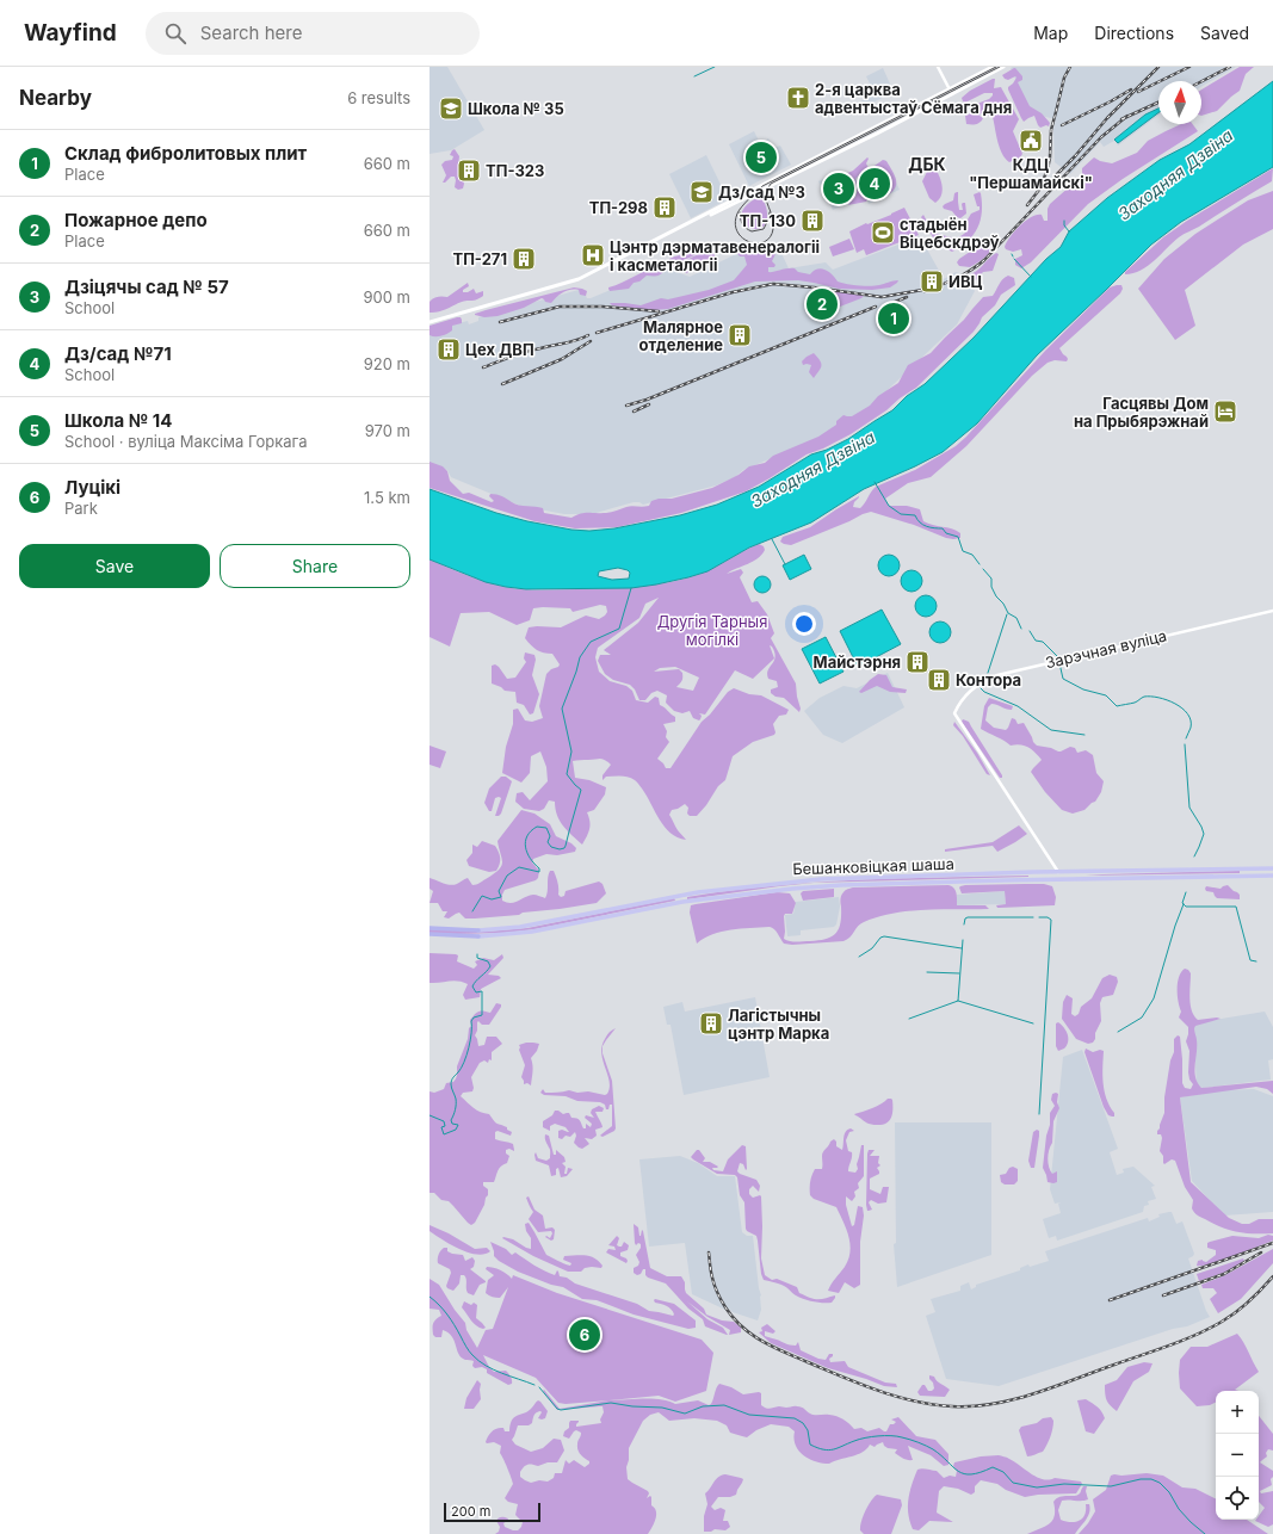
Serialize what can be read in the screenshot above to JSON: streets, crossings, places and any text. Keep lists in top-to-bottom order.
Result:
{
  "streets": {
    "main road": ["Бешанковіцкая шаша"],
    "street": ["Зарэчная вуліца"]
  },
  "crossings": [
    ["Зарэчная вуліца", "Бешанковіцкая шаша"]
  ],
  "districts": ["ДБК"],
  "water": ["Заходняя Дзвіна"],
  "parks": ["Другія Тарныя могілкі"],
  "places": {
    "church": ["2-я царква адвентыстаў Сёмага дня"],
    "school or university": ["Школа № 35", "Дз/сад №3"],
    "public building": ["КДЦ \"Першамайскі\""],
    "building": [
      "ТП-323",
      "ТП-298",
      "ТП-130",
      "ТП-271",
      "ИВЦ",
      "Малярное отделение",
      "Цех ДВП",
      "Майстэрня",
      "Контора",
      "Лагістычны цэнтр Марка"
    ],
    "sports": ["стадыён Віцебскдрэў"],
    "hospital": ["Цэнтр дэрматавенералогіі і касметалогіі"],
    "hotel": ["Гасцявы Дом на Прыбярэжнай"]
  },
  "scale_bar": "200 m",
  "north": "top",
  "page": {
    "header": "Wayfind",
    "search": "Search here",
    "nav": ["Map", "Directions", "Saved"],
    "heading": ["Nearby", "6 results"],
    "list": [
      {
        "mark": "1",
        "name": "Склад фибролитовых плит",
        "note": "Place",
        "value": "660 m"
      },
      {
        "mark": "2",
        "name": "Пожарное депо",
        "note": "Place",
        "value": "660 m"
      },
      {
        "mark": "3",
        "name": "Дзіцячы сад № 57",
        "note": "School",
        "value": "900 m"
      },
      {
        "mark": "4",
        "name": "Дз/сад №71",
        "note": "School",
        "value": "920 m"
      },
      {
        "mark": "5",
        "name": "Школа № 14",
        "note": "School · вуліца Максіма Горкага",
        "value": "970 m"
      },
      {
        "mark": "6",
        "name": "Луцікі",
        "note": "Park",
        "value": "1.5 km"
      }
    ],
    "pins": [
      "5",
      "4",
      "3",
      "2",
      "1",
      "6"
    ],
    "buttons": ["Save", "Share"],
    "map_buttons": ["+", "−"],
    "scale": "200 m"
  }
}
